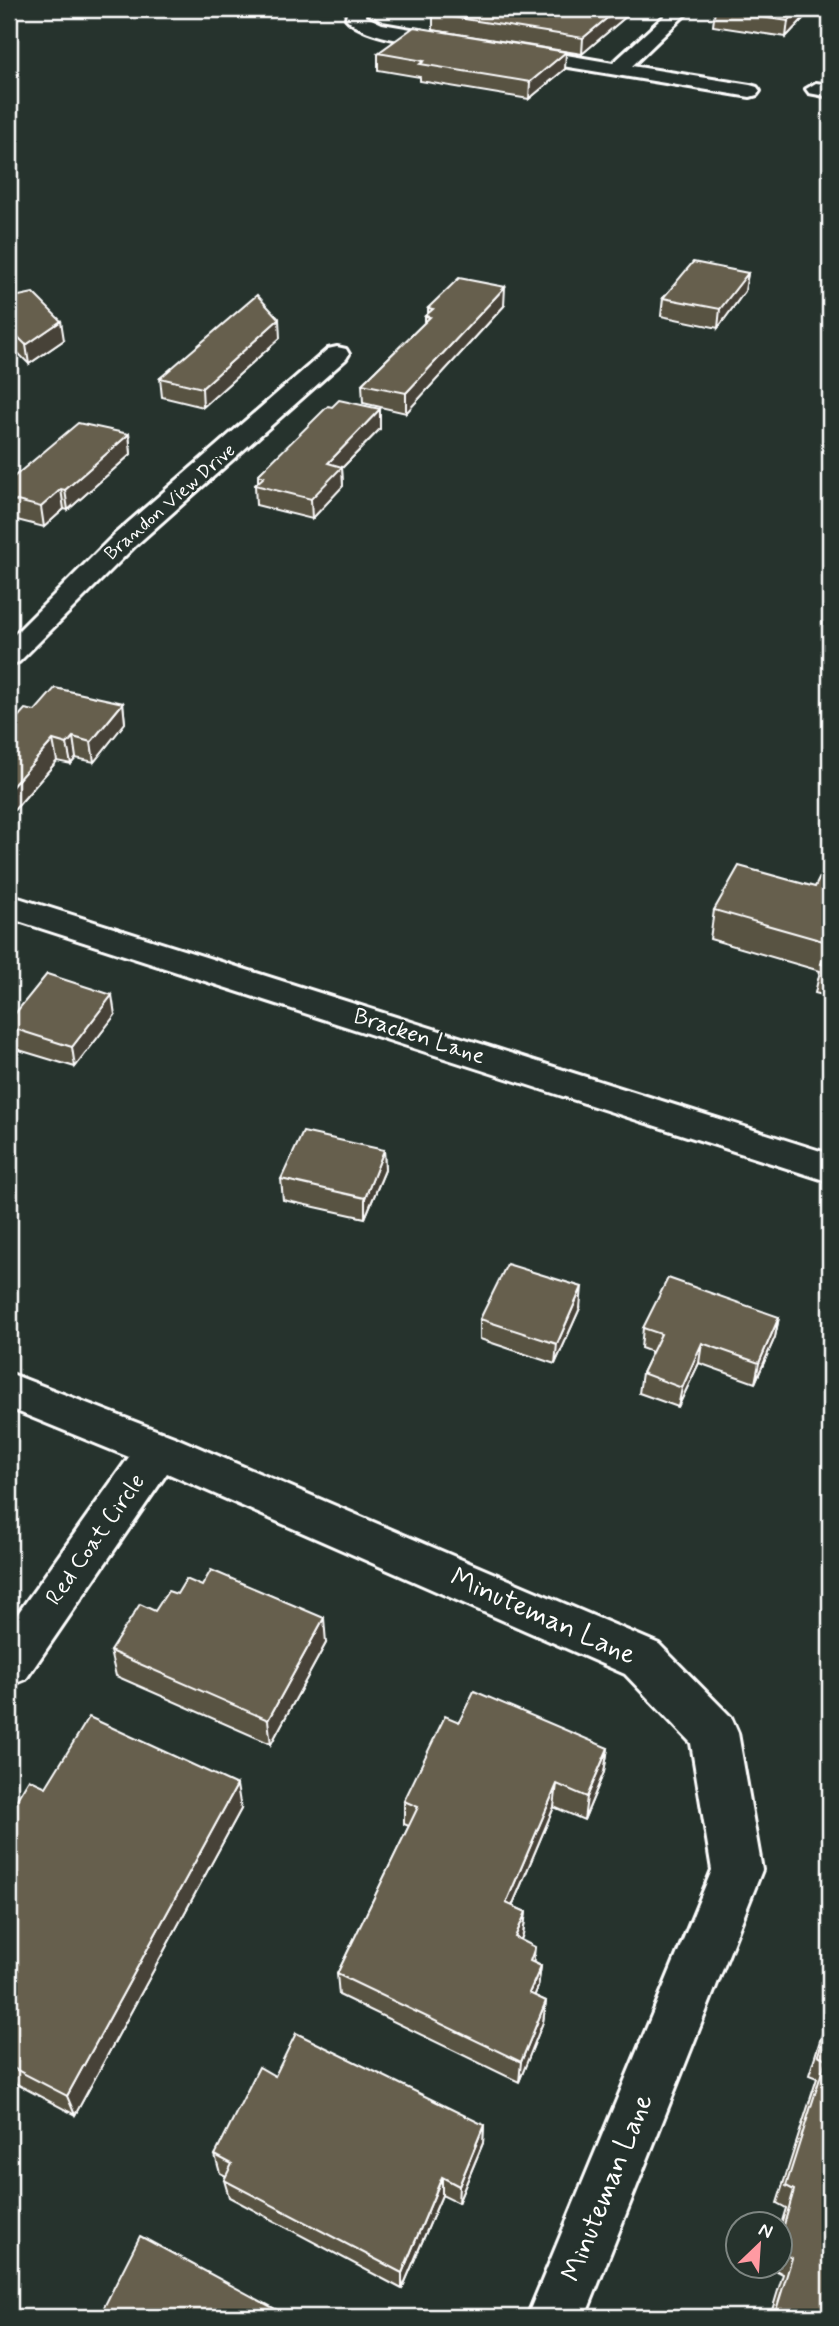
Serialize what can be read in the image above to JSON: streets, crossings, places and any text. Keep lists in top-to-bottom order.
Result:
{
  "streets": {
    "street": [
      "Brandon View Drive",
      "Bracken Lane",
      "Red Coat Circle",
      "Minuteman Lane"
    ]
  },
  "crossings": [
    ["Red Coat Circle", "Minuteman Lane"]
  ],
  "north": "top right"
}
